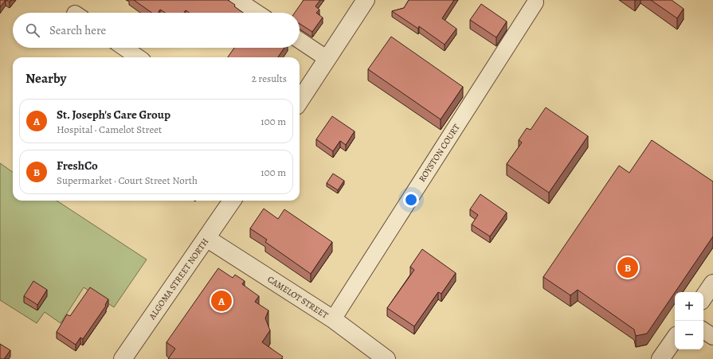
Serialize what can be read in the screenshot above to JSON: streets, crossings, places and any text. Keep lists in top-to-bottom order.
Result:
{
  "streets": {
    "street": ["ROYSTON COURT", "ALGOMA STREET NORTH", "CAMELOT STREET"]
  },
  "crossings": [
    ["ROYSTON COURT", "CAMELOT STREET"],
    ["ALGOMA STREET NORTH", "CAMELOT STREET"]
  ],
  "page": {
    "search": "Search here",
    "heading": ["Nearby", "2 results"],
    "list": [
      {
        "mark": "A",
        "name": "St. Joseph's Care Group",
        "note": "Hospital · Camelot Street",
        "value": "100 m"
      },
      {
        "mark": "B",
        "name": "FreshCo",
        "note": "Supermarket · Court Street North",
        "value": "100 m"
      }
    ],
    "pins": ["B", "A"],
    "map_buttons": ["+", "−"]
  }
}
